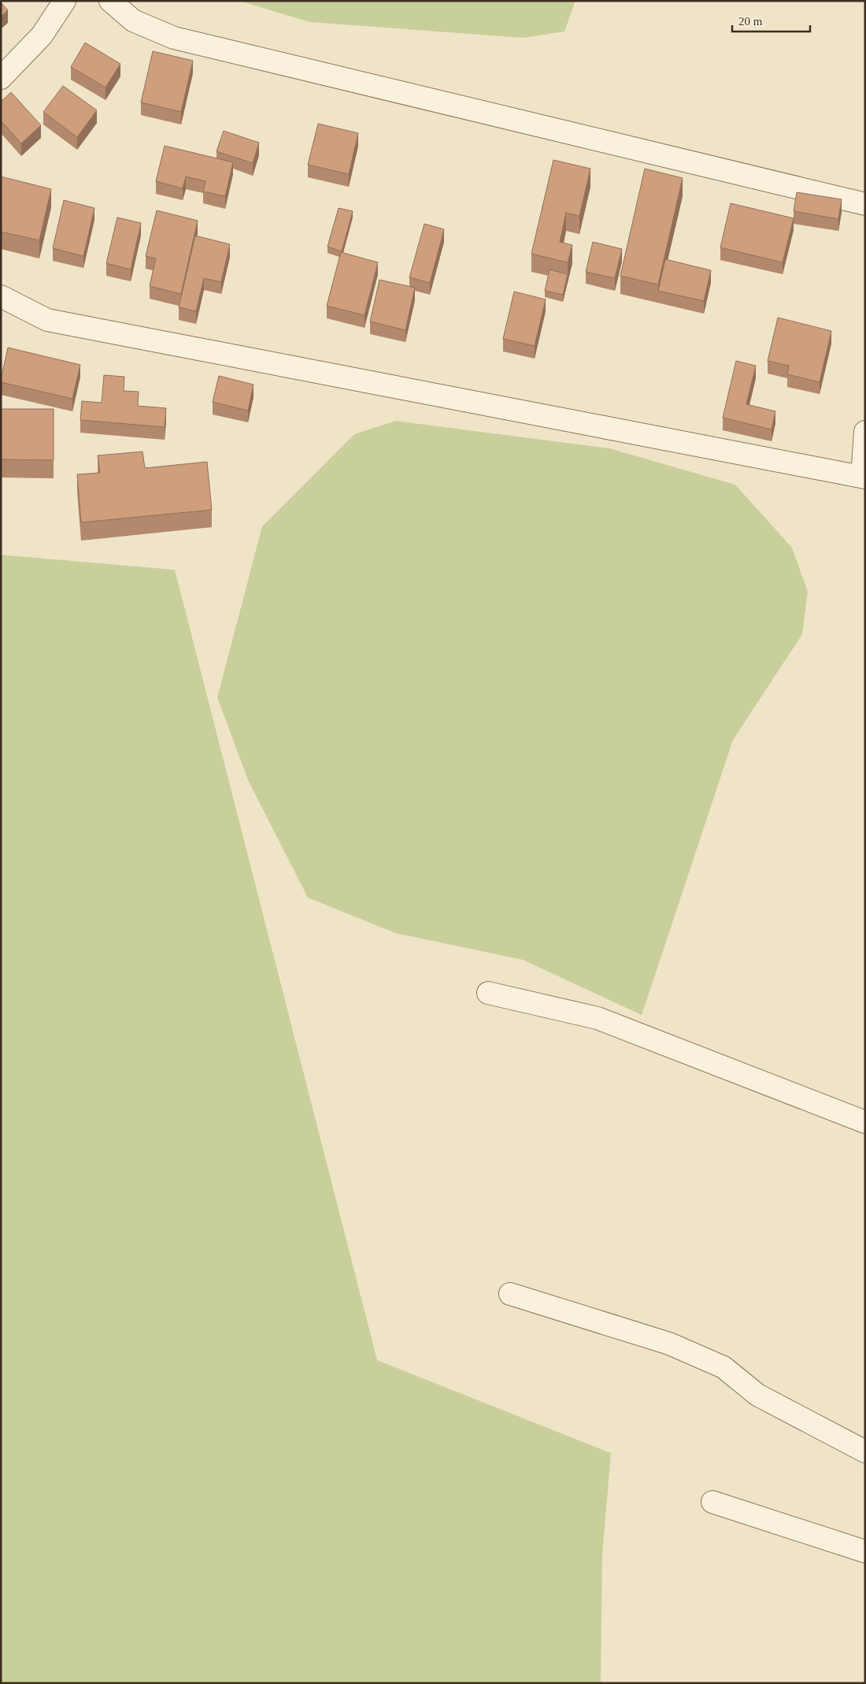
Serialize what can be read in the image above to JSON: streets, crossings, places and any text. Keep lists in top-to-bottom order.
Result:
{
  "scale_bar": "20 m"
}
